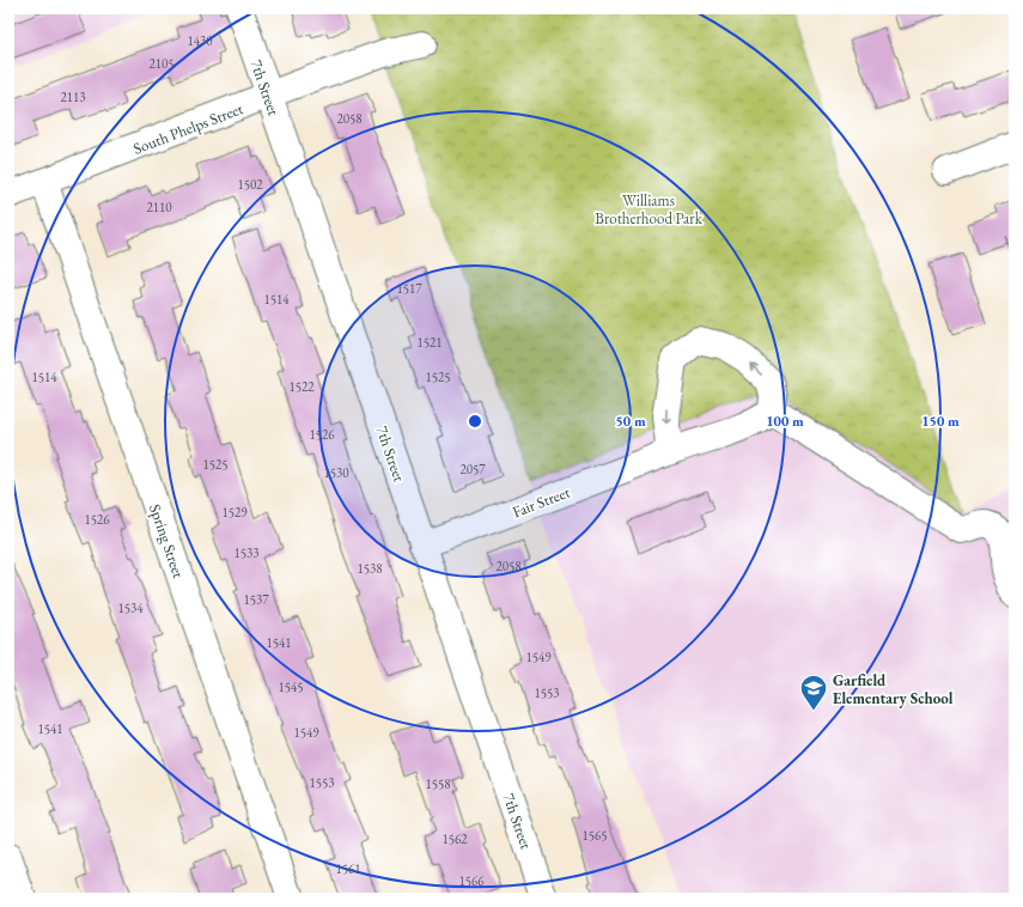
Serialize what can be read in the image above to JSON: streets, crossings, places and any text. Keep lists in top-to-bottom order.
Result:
{
  "streets": {
    "street": [
      "7th Street",
      "South Phelps Street",
      "Fair Street",
      "Spring Street"
    ]
  },
  "crossings": [
    ["7th Street", "South Phelps Street"],
    ["7th Street", "Fair Street"],
    ["South Phelps Street", "Spring Street"]
  ],
  "parks": ["Williams Brotherhood Park"],
  "places": {
    "school or university": ["Garfield Elementary School"]
  },
  "house_numbers": [
    "1430",
    "2105",
    "2113",
    "2058",
    "1502",
    "2110",
    "1517",
    "1514",
    "1521",
    "1514",
    "1525",
    "1522",
    "1526",
    "1525",
    "2057",
    "1530",
    "1529",
    "1526",
    "1533",
    "2058",
    "1538",
    "1537",
    "1534",
    "1541",
    "1549",
    "1545",
    "1553",
    "1541",
    "1549",
    "1553",
    "1558",
    "1565",
    "1562",
    "1561",
    "1566"
  ],
  "rings": ["50 m", "100 m", "150 m"]
}
